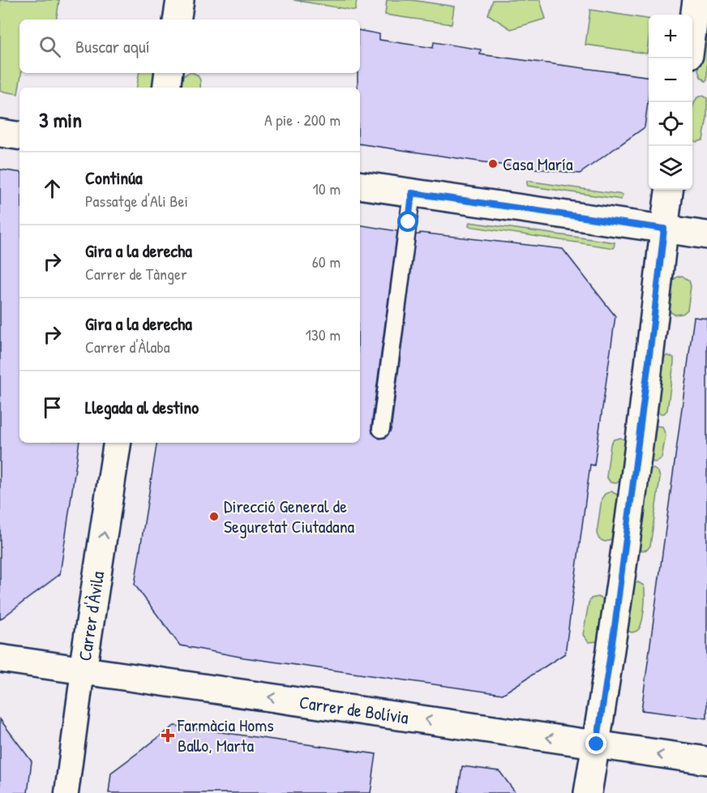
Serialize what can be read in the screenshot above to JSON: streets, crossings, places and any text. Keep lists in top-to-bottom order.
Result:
{
  "streets": {
    "street": ["Carrer d'Àvila", "Carrer de Bolívia"]
  },
  "crossings": [
    ["Carrer d'Àvila", "Carrer de Bolívia"]
  ],
  "one_way": ["Carrer d'Àvila", "Carrer de Bolívia"],
  "places": {
    "other": ["Casa María", "Direcció General de Seguretat Ciutadana"],
    "health": ["Farmàcia Homs Ballo, Marta"]
  },
  "page": {
    "map_buttons": ["+", "−"],
    "search": "Buscar aquí",
    "heading": ["3 min", "A pie · 200 m"],
    "list": [
      ["Continúa", "Passatge d'Ali Bei", "10 m"],
      ["Gira a la derecha", "Carrer de Tànger", "60 m"],
      ["Gira a la derecha", "Carrer d'Àlaba", "130 m"],
      "Llegada al destino"
    ]
  }
}
